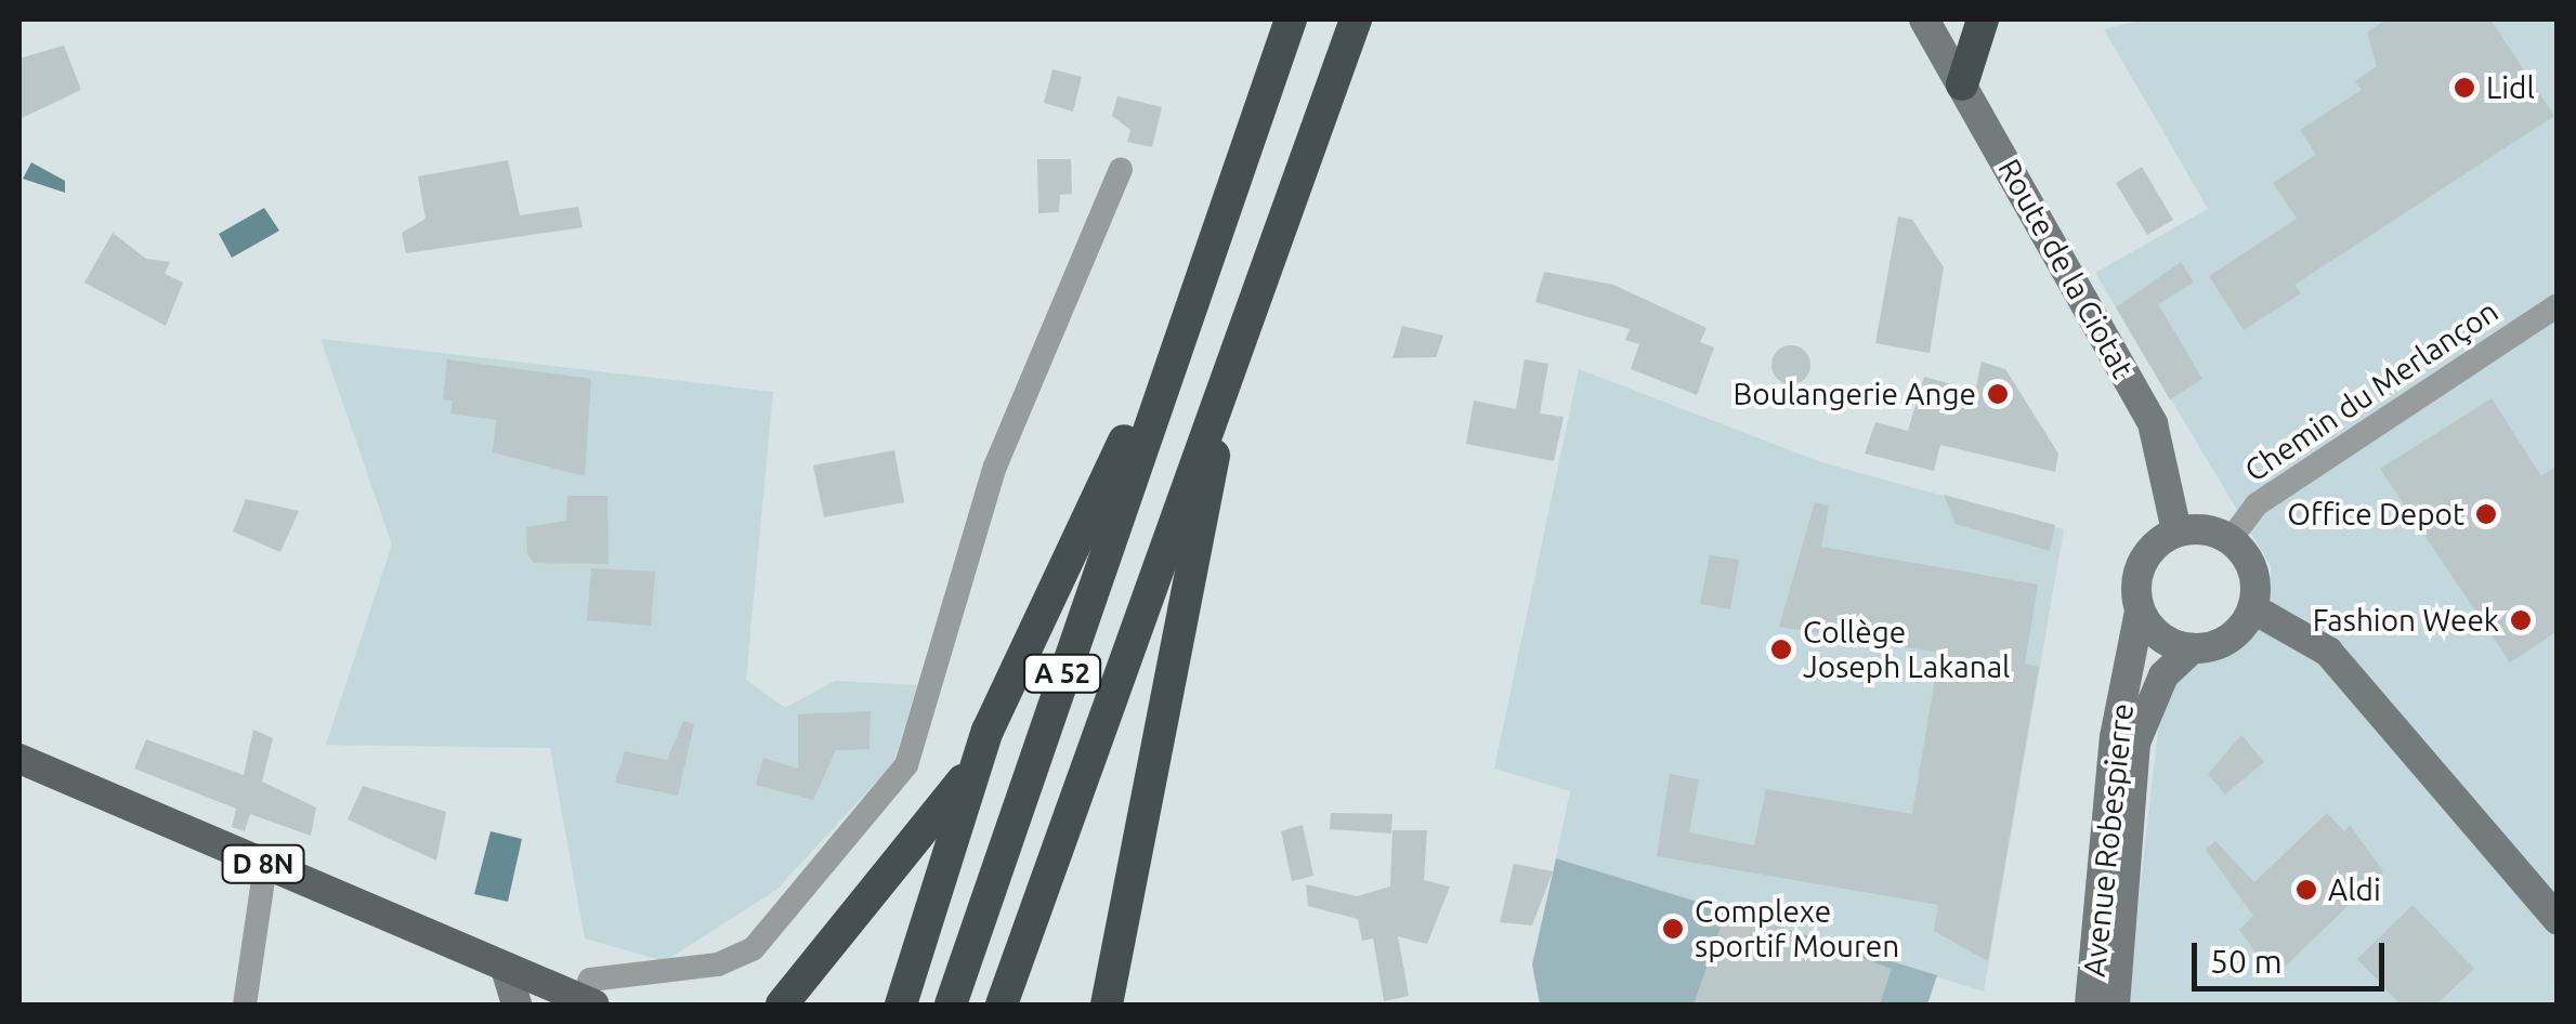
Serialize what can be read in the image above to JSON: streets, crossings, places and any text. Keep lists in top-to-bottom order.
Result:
{
  "streets": {
    "highway": ["A 52"],
    "main road": ["Route de la Ciotat", "Avenue Robespierre", "D 8N"],
    "street": ["Chemin du Merlançon"]
  },
  "crossings": [
    ["Route de la Ciotat", "Chemin du Merlançon"],
    ["Route de la Ciotat", "Avenue Robespierre"],
    ["Chemin du Merlançon", "Avenue Robespierre"]
  ],
  "places": [
    "Lidl",
    "Boulangerie Ange",
    "Office Depot",
    "Fashion Week",
    "Collège Joseph Lakanal",
    "Aldi",
    "Complexe sportif Mouren"
  ],
  "scale_bar": "50 m"
}
